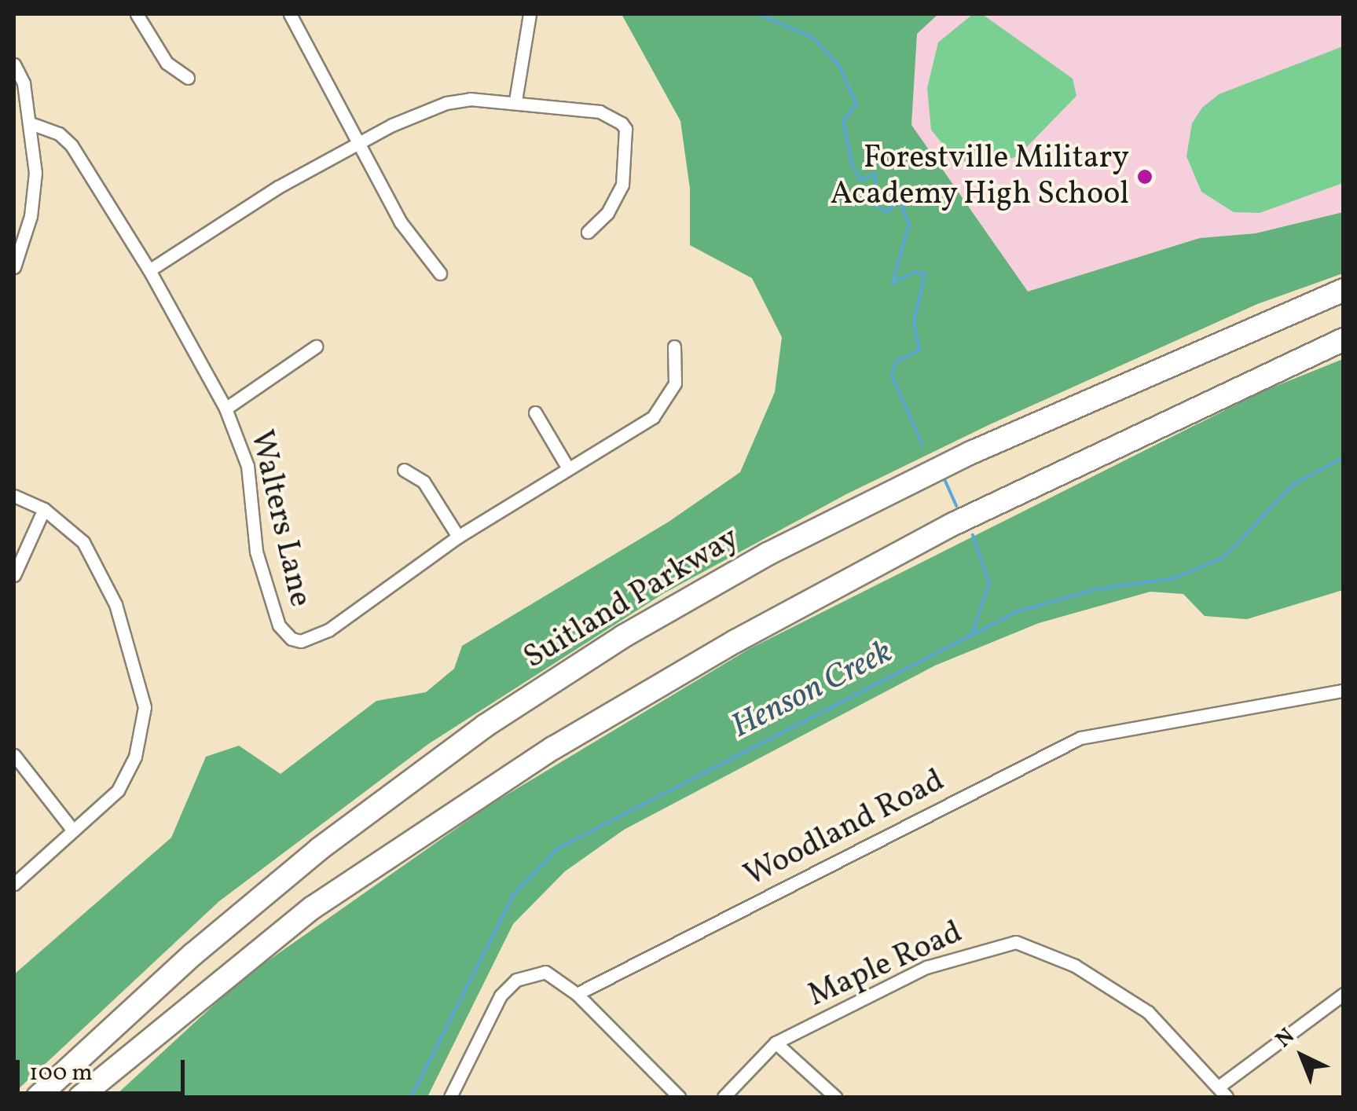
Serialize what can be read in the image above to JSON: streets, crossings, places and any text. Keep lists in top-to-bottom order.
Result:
{
  "streets": {
    "highway": ["Suitland Parkway"],
    "street": ["Walters Lane", "Woodland Road", "Maple Road"]
  },
  "water": ["Henson Creek"],
  "places": ["Forestville Military Academy High School"],
  "scale_bar": "100 m",
  "north": "top left"
}
